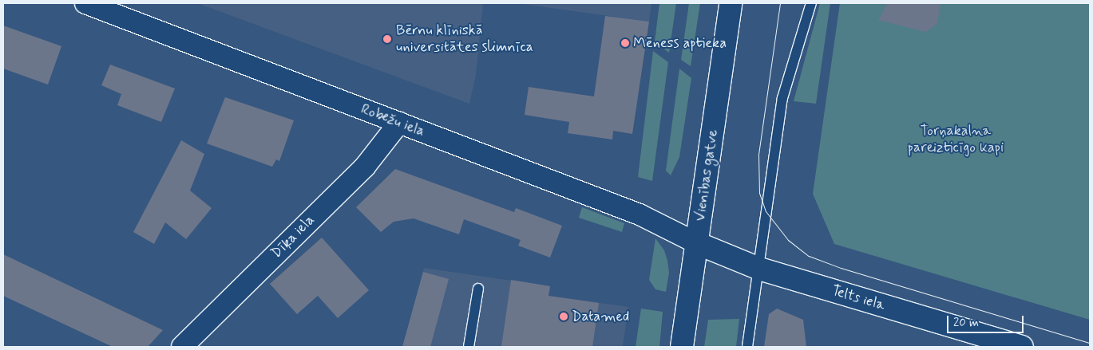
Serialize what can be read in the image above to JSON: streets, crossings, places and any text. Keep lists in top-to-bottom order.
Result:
{
  "streets": {
    "main road": ["Vienības gatve", "Telts iela"],
    "street": ["Robežu iela", "Dīķa iela"]
  },
  "crossings": [
    ["Robežu iela", "Vienības gatve"],
    ["Robežu iela", "Dīķa iela"],
    ["Robežu iela", "Telts iela"],
    ["Vienības gatve", "Telts iela"]
  ],
  "parks": ["Torņakalna pareizticīgo kapi"],
  "places": ["Bērnu klīniskā universitātes slimnīca", "Mēness aptieka", "Datamed"],
  "scale_bar": "20 m"
}
